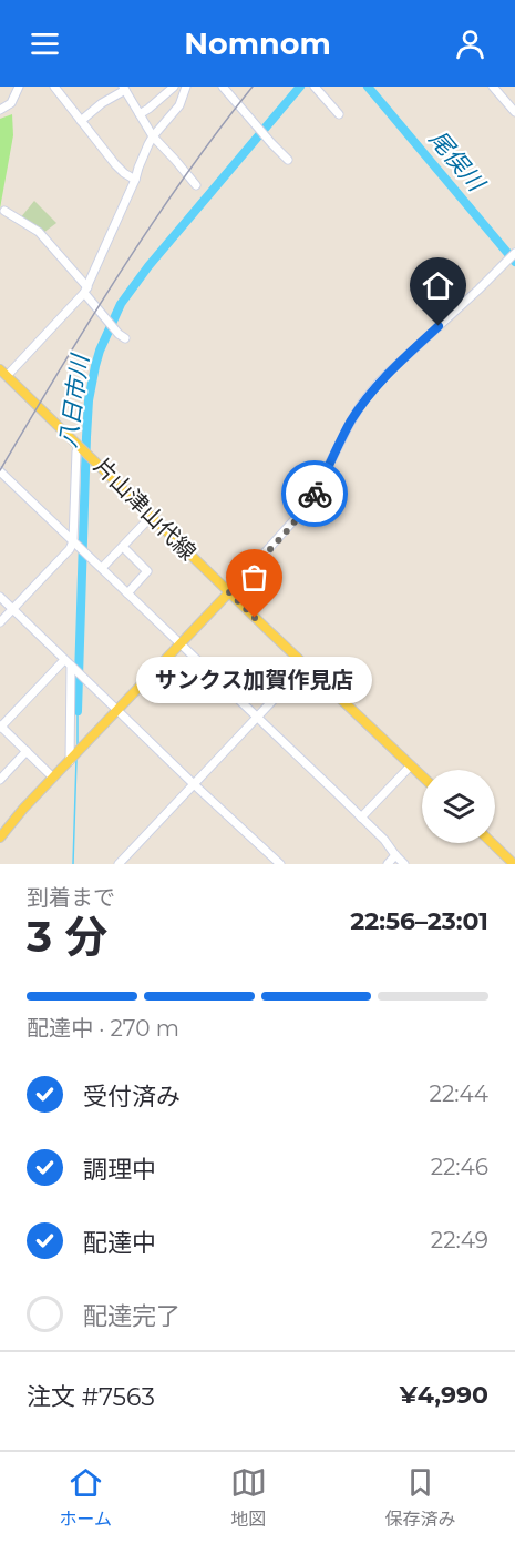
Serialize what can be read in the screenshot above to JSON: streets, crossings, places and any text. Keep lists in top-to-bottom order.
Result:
{
  "streets": {
    "main road": ["片山津山代線"]
  },
  "water": ["尾俣川", "八日市川"],
  "places": ["サンクス加賀作見店"],
  "page": {
    "header": "Nomnom",
    "bubble": "サンクス加賀作見店",
    "heading": ["3 分", "到着まで", "22:56–23:01"],
    "panel": ["注文 #7563", "¥4,990"],
    "bar": "配達中 · 270 m",
    "list": [
      ["受付済み", "22:44"],
      ["調理中", "22:46"],
      ["配達中", "22:49"],
      "配達完了"
    ],
    "tabs": ["ホーム", "地図", "保存済み"]
  }
}
